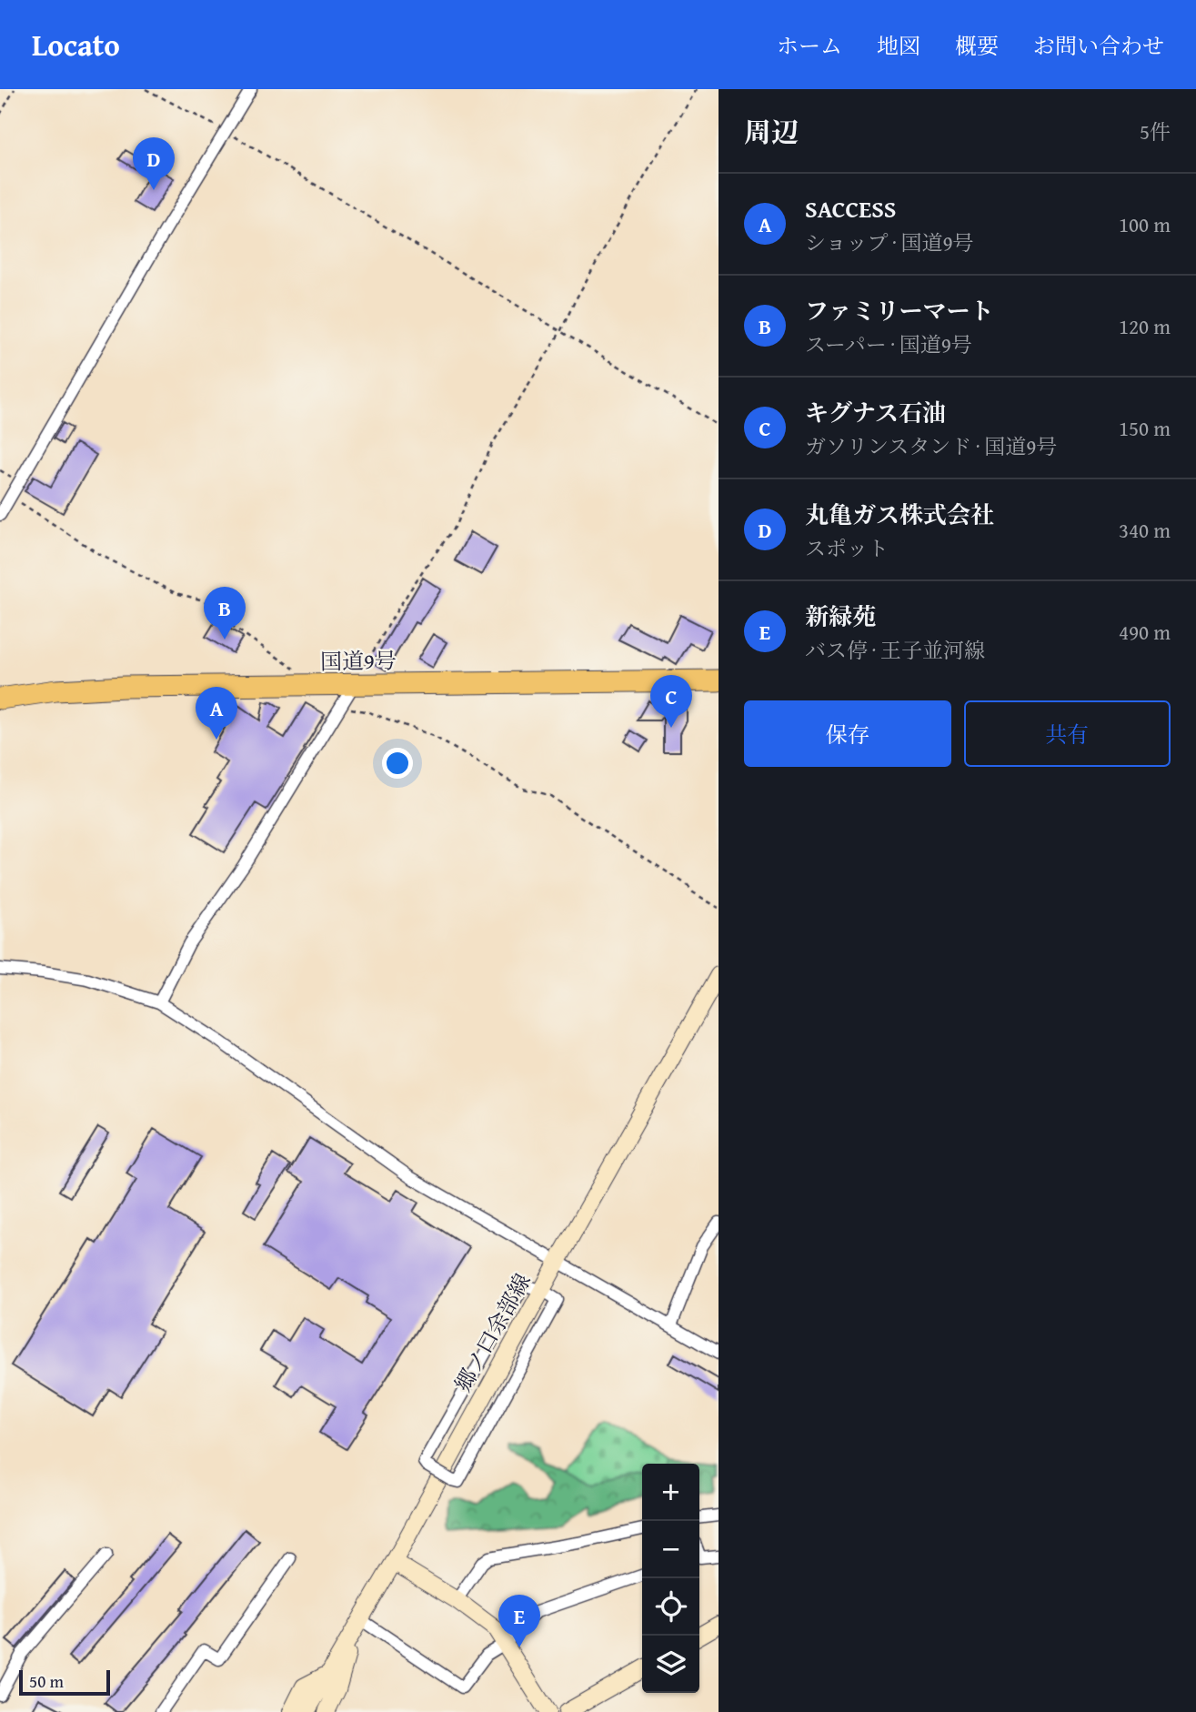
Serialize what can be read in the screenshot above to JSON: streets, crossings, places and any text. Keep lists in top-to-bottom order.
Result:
{
  "streets": {
    "highway": ["国道9号"],
    "main road": ["郷ノ口余部線"]
  },
  "scale_bar": "50 m",
  "page": {
    "header": "Locato",
    "nav": [
      "ホーム",
      "地図",
      "概要",
      "お問い合わせ"
    ],
    "heading": ["周辺", "5件"],
    "pins": [
      "D",
      "B",
      "C",
      "A",
      "E"
    ],
    "list": [
      {
        "mark": "A",
        "name": "SACCESS",
        "note": "ショップ · 国道9号",
        "value": "100 m"
      },
      {
        "mark": "B",
        "name": "ファミリーマート",
        "note": "スーパー · 国道9号",
        "value": "120 m"
      },
      {
        "mark": "C",
        "name": "キグナス石油",
        "note": "ガソリンスタンド · 国道9号",
        "value": "150 m"
      },
      {
        "mark": "D",
        "name": "丸亀ガス株式会社",
        "note": "スポット",
        "value": "340 m"
      },
      {
        "mark": "E",
        "name": "新緑苑",
        "note": "バス停 · 王子並河線",
        "value": "490 m"
      }
    ],
    "buttons": ["保存", "共有"],
    "map_buttons": ["+", "−"],
    "scale": "50 m"
  }
}
